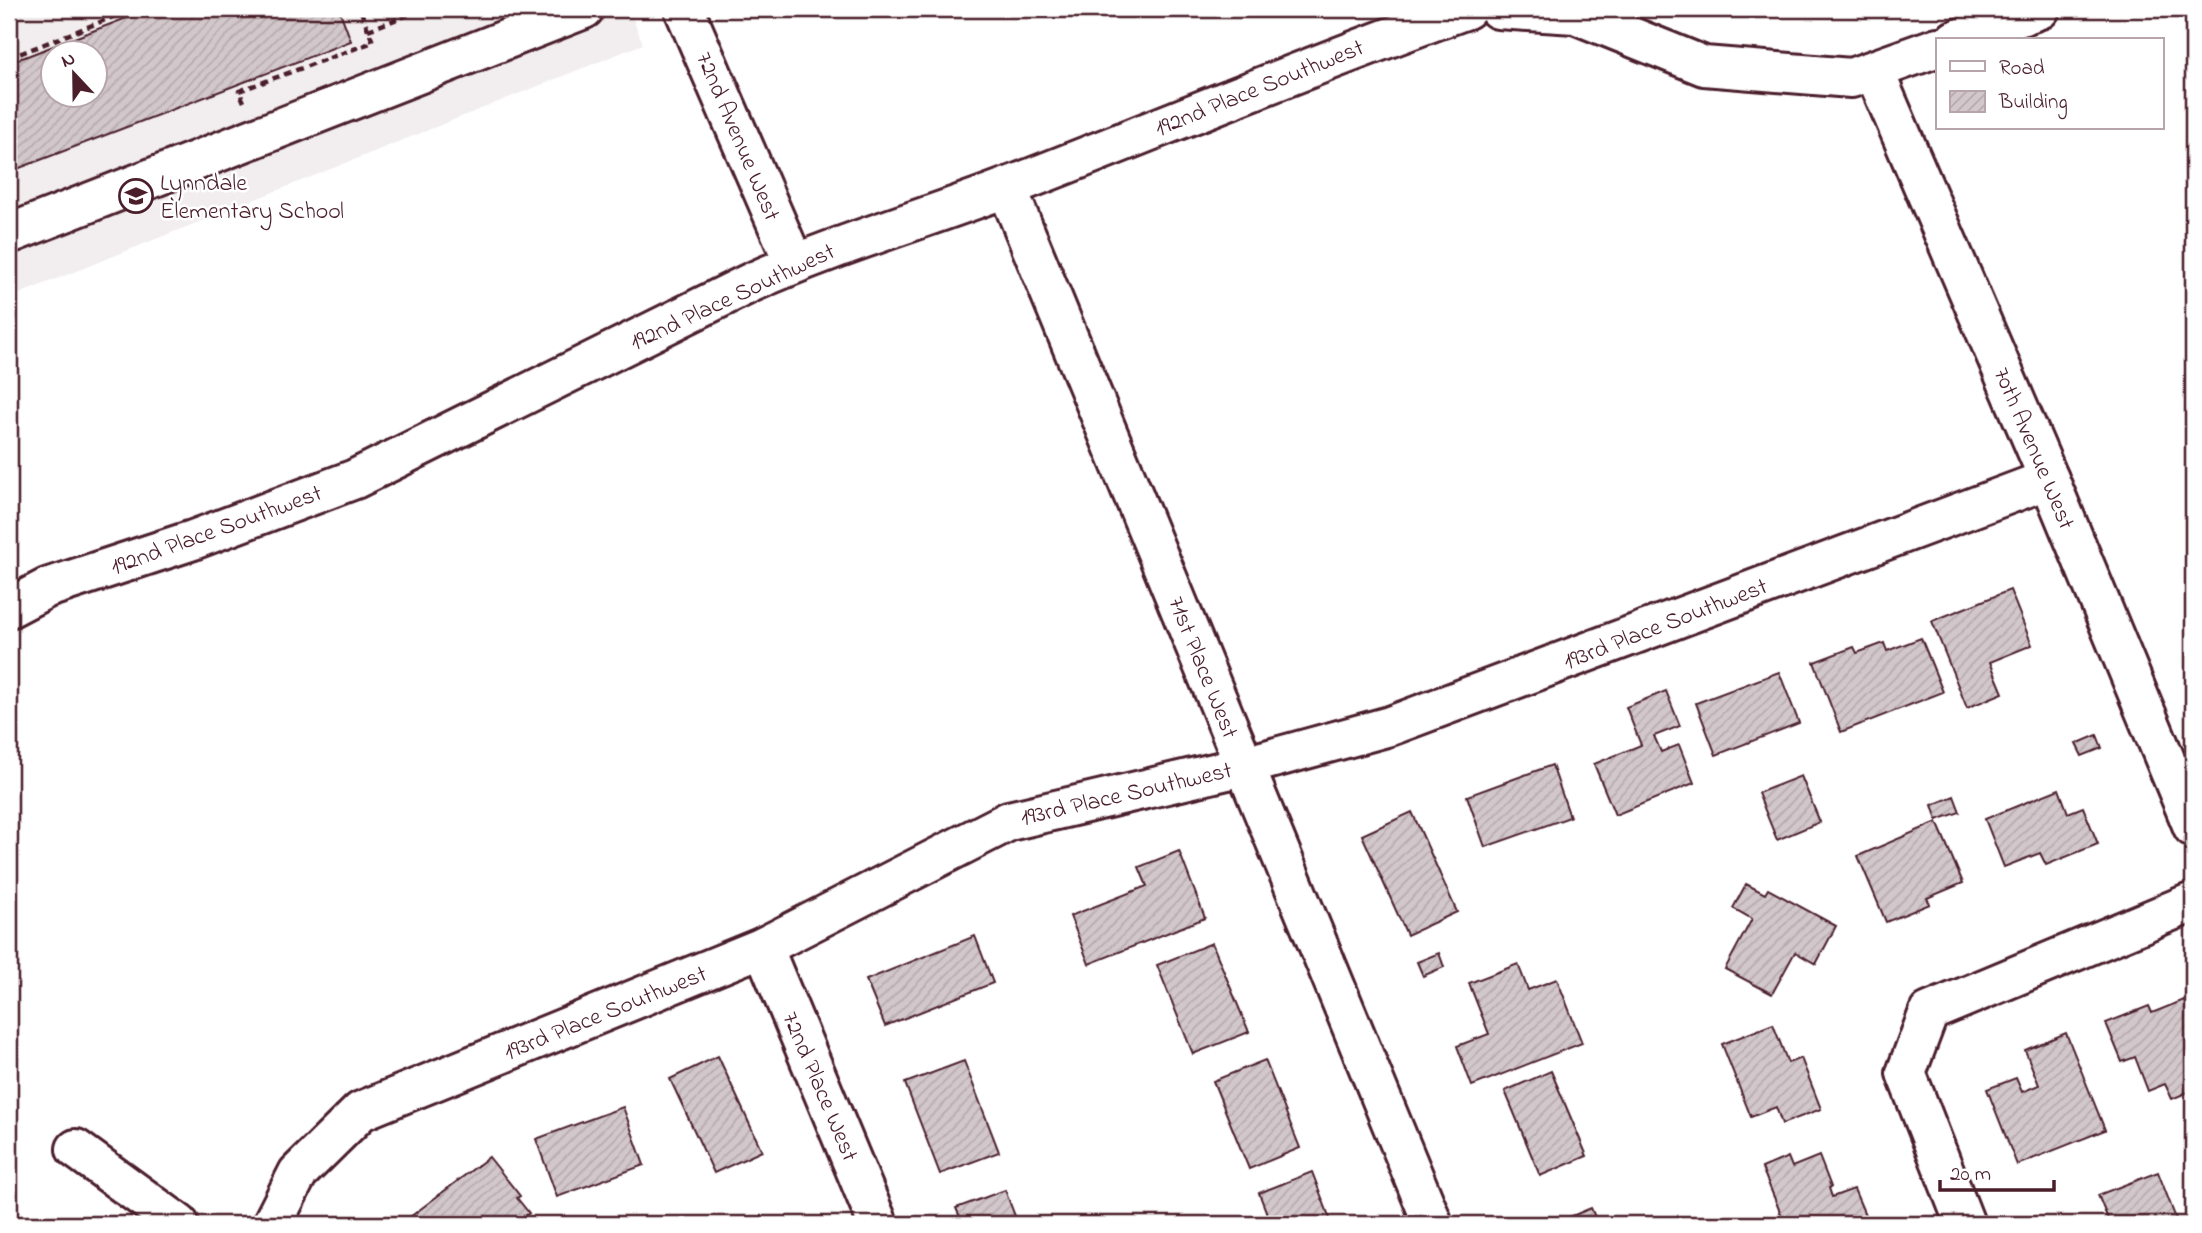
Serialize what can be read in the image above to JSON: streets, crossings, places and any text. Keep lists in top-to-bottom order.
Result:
{
  "streets": {
    "street": [
      "192nd Place Southwest",
      "72nd Avenue West",
      "70th Avenue West",
      "193rd Place Southwest",
      "71st Place West",
      "72nd Place West"
    ]
  },
  "crossings": [
    ["192nd Place Southwest", "72nd Avenue West"],
    ["192nd Place Southwest", "71st Place West"],
    ["70th Avenue West", "193rd Place Southwest"],
    ["193rd Place Southwest", "71st Place West"],
    ["193rd Place Southwest", "72nd Place West"]
  ],
  "places": {
    "school or university": ["Lynndale Elementary School"]
  },
  "legend": ["Road", "Building"],
  "scale_bar": "20 m",
  "north": "top"
}
